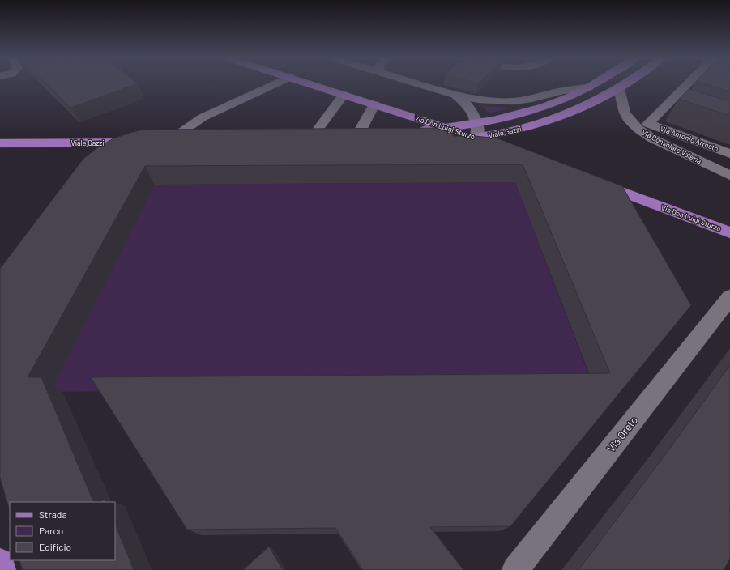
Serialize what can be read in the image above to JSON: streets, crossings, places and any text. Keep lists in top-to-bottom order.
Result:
{
  "streets": {
    "main road": ["Via Don Luigi Sturzo", "Viale Gazzi"],
    "street": ["Via Antonio Arrosto", "Via Consolare Valeria", "Via Oreto"]
  },
  "crossings": [
    ["Via Don Luigi Sturzo", "Viale Gazzi"],
    ["Viale Gazzi", "Via Consolare Valeria"]
  ],
  "legend": ["Strada", "Parco", "Edificio"]
}
